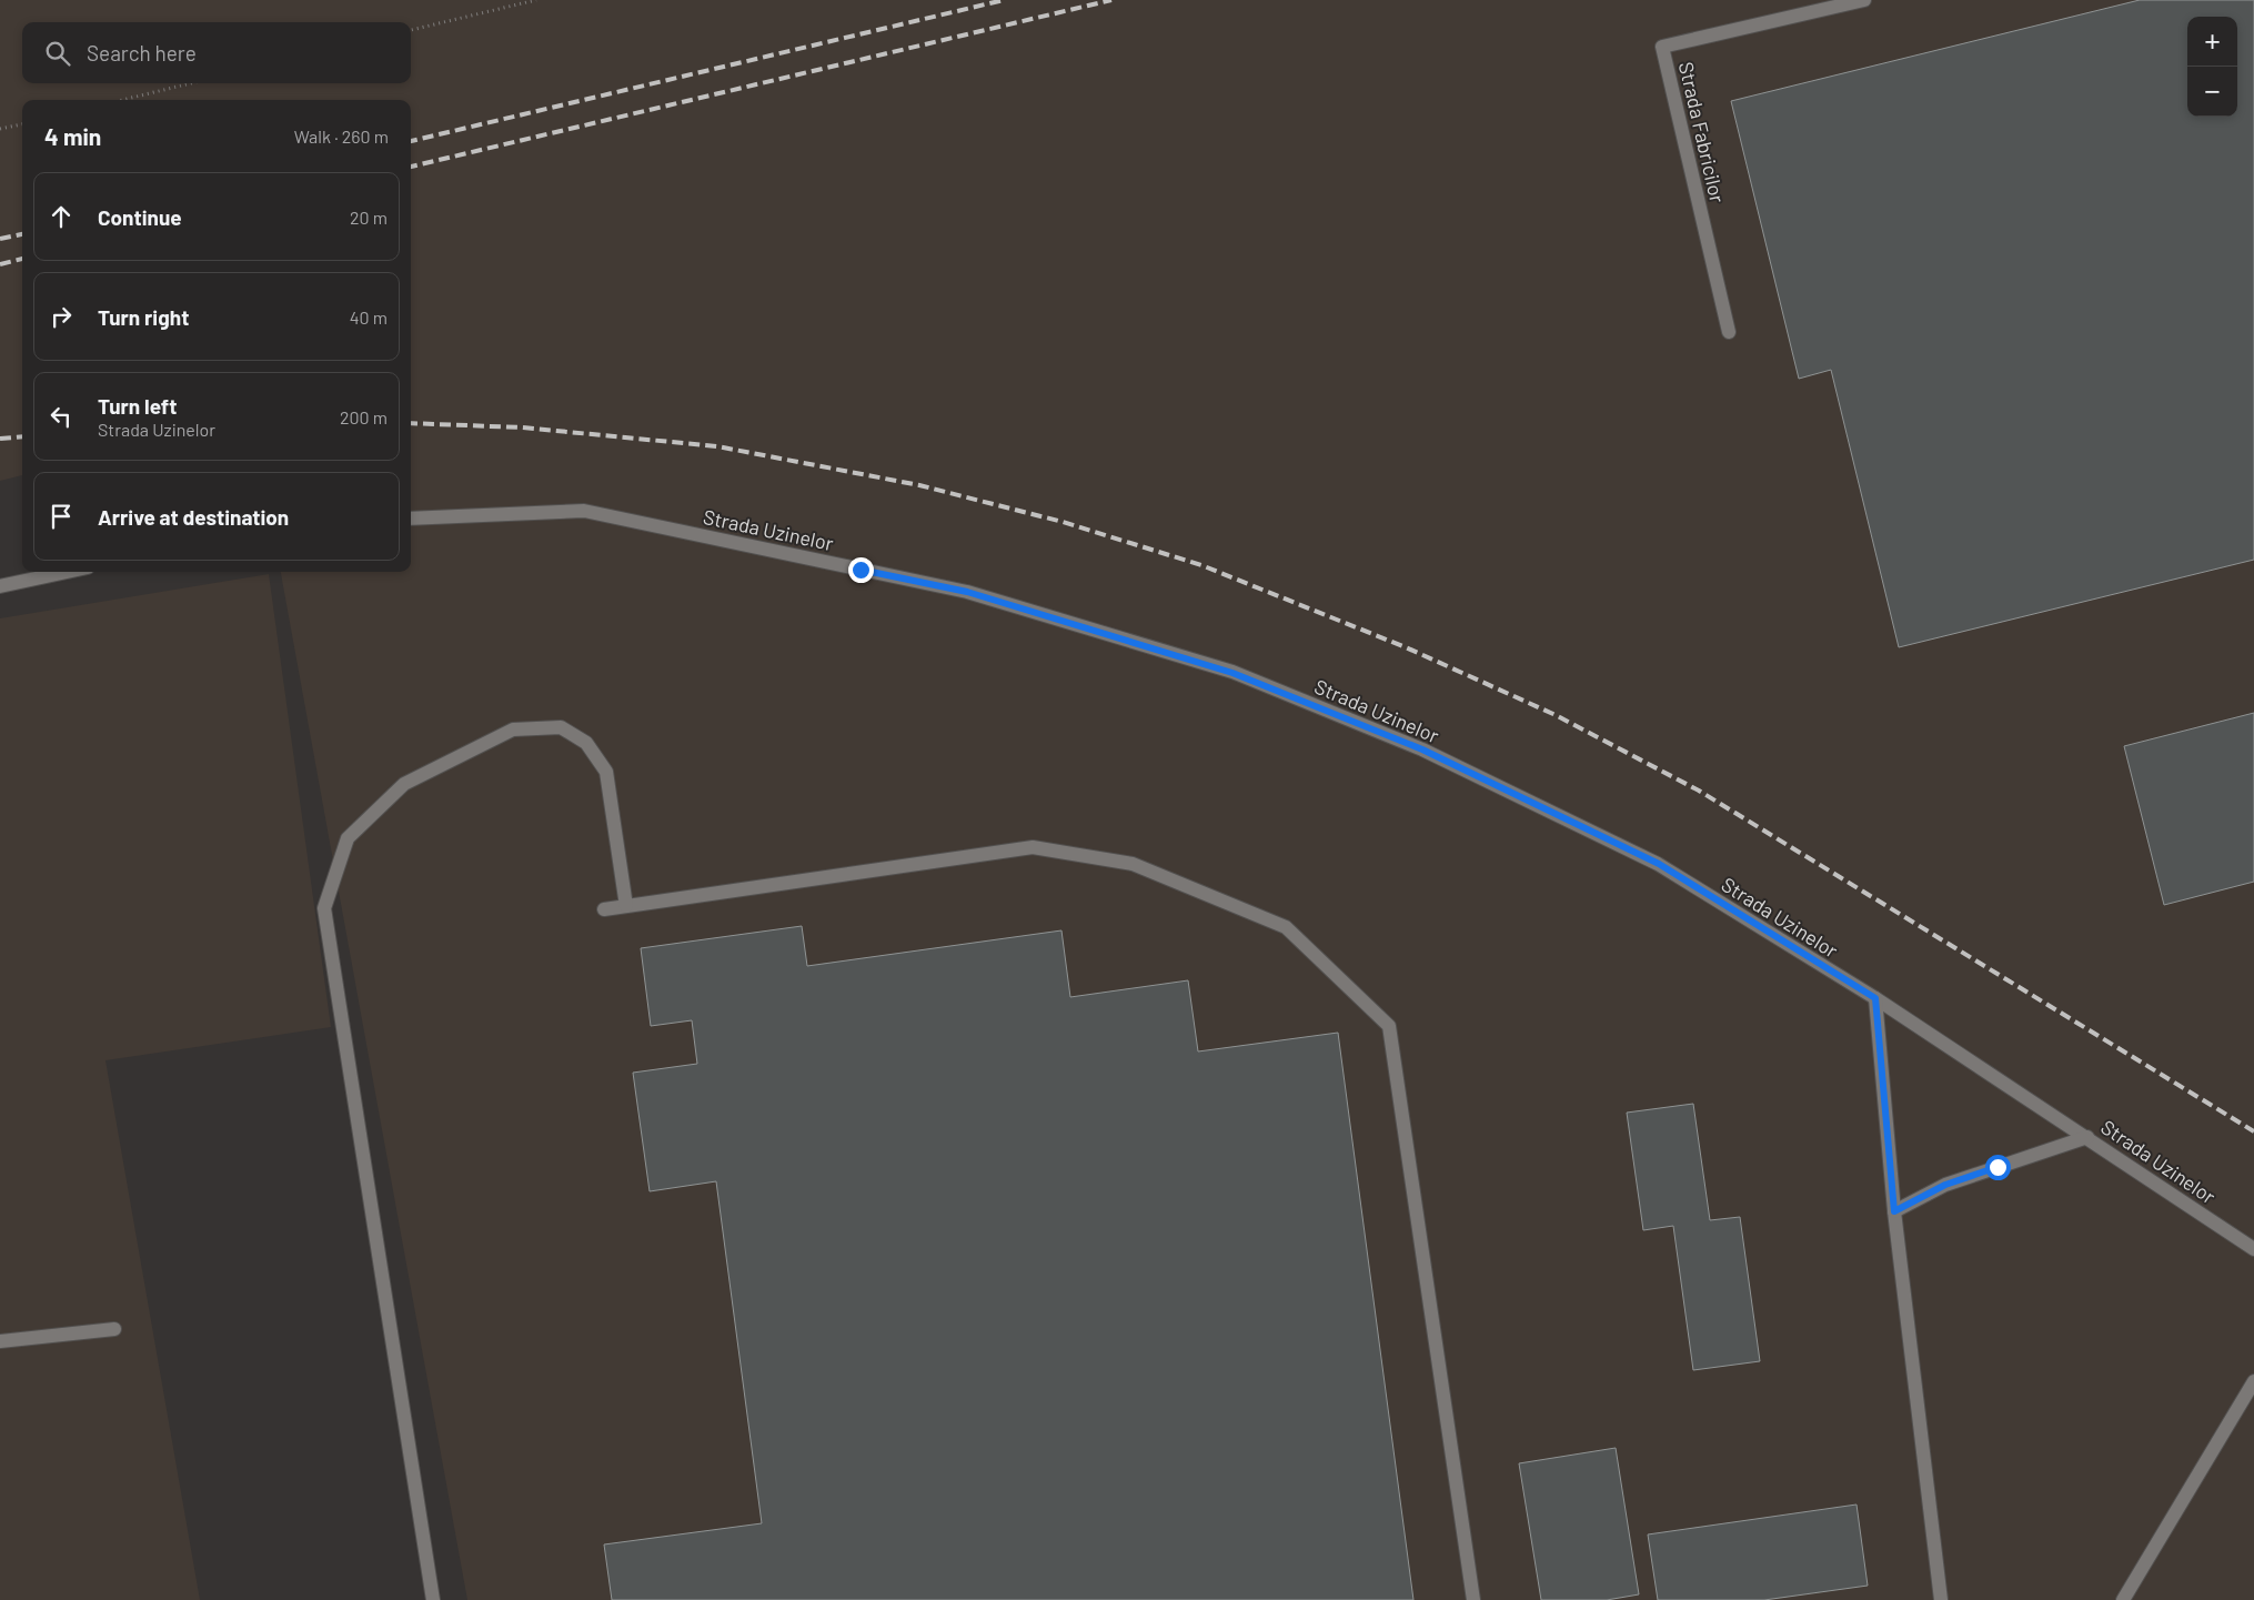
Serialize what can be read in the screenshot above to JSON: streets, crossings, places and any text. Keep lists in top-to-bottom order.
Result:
{
  "streets": {
    "street": ["Strada Fabricilor", "Strada Uzinelor"]
  },
  "page": {
    "map_buttons": ["+", "−"],
    "search": "Search here",
    "heading": ["4 min", "Walk · 260 m"],
    "list": [
      ["Continue", "20 m"],
      ["Turn right", "40 m"],
      ["Turn left", "Strada Uzinelor", "200 m"],
      "Arrive at destination"
    ]
  }
}
